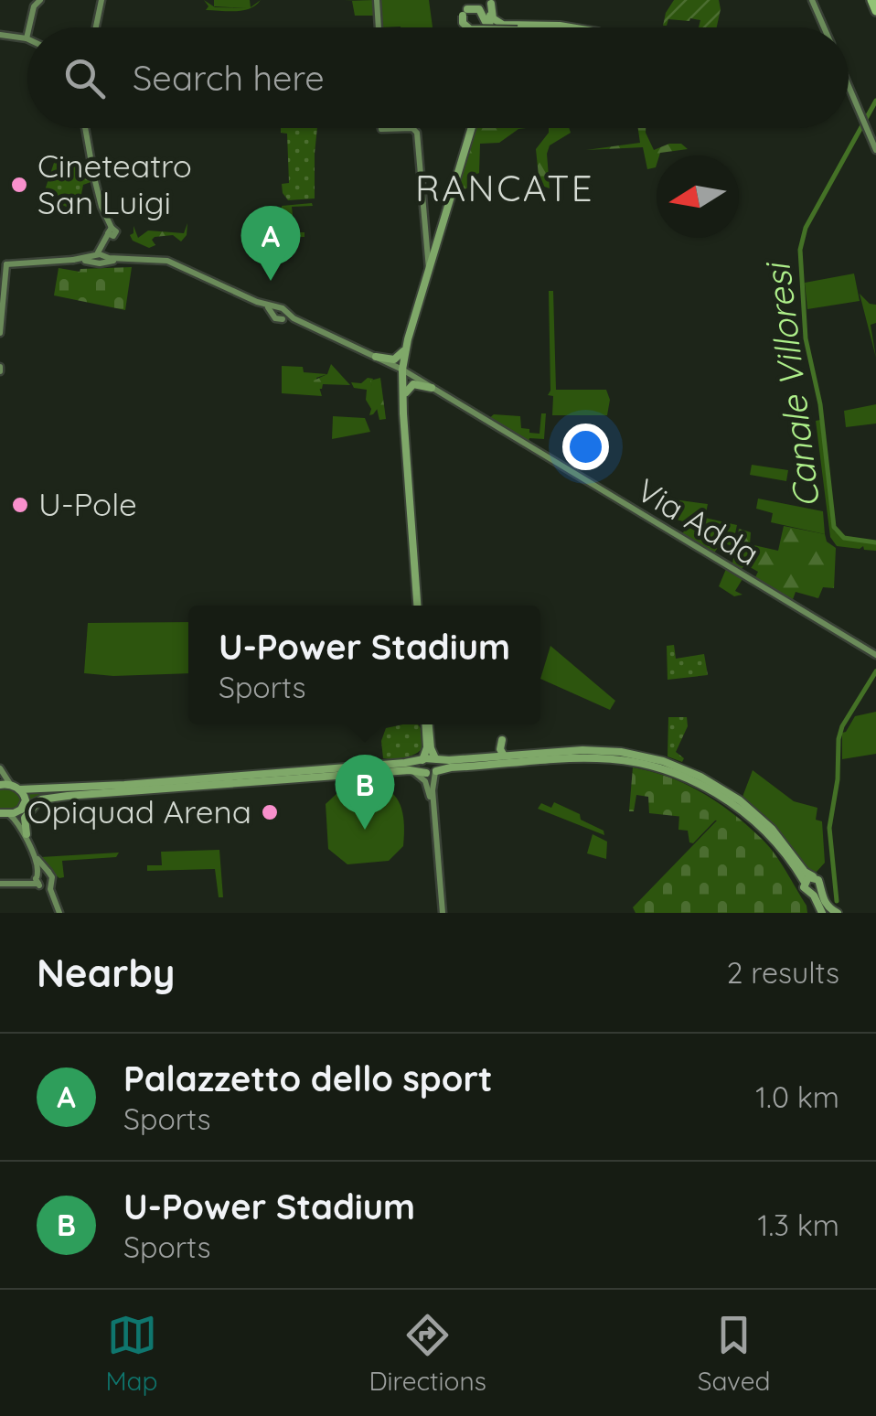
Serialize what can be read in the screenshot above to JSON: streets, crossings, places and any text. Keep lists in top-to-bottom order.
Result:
{
  "streets": {
    "main road": ["Via Adda"]
  },
  "districts": ["RANCATE"],
  "water": ["Canale Villoresi"],
  "places": ["Cineteatro San Luigi", "U-Pole", "Opiquad Arena"],
  "north": "left",
  "page": {
    "search": "Search here",
    "pins": ["A", "B"],
    "popup": ["U-Power Stadium", "Sports"],
    "heading": ["Nearby", "2 results"],
    "list": [
      {
        "mark": "A",
        "name": "Palazzetto dello sport",
        "note": "Sports",
        "value": "1.0 km"
      },
      {
        "mark": "B",
        "name": "U-Power Stadium",
        "note": "Sports",
        "value": "1.3 km"
      }
    ],
    "nav": ["Map", "Directions", "Saved"]
  }
}
